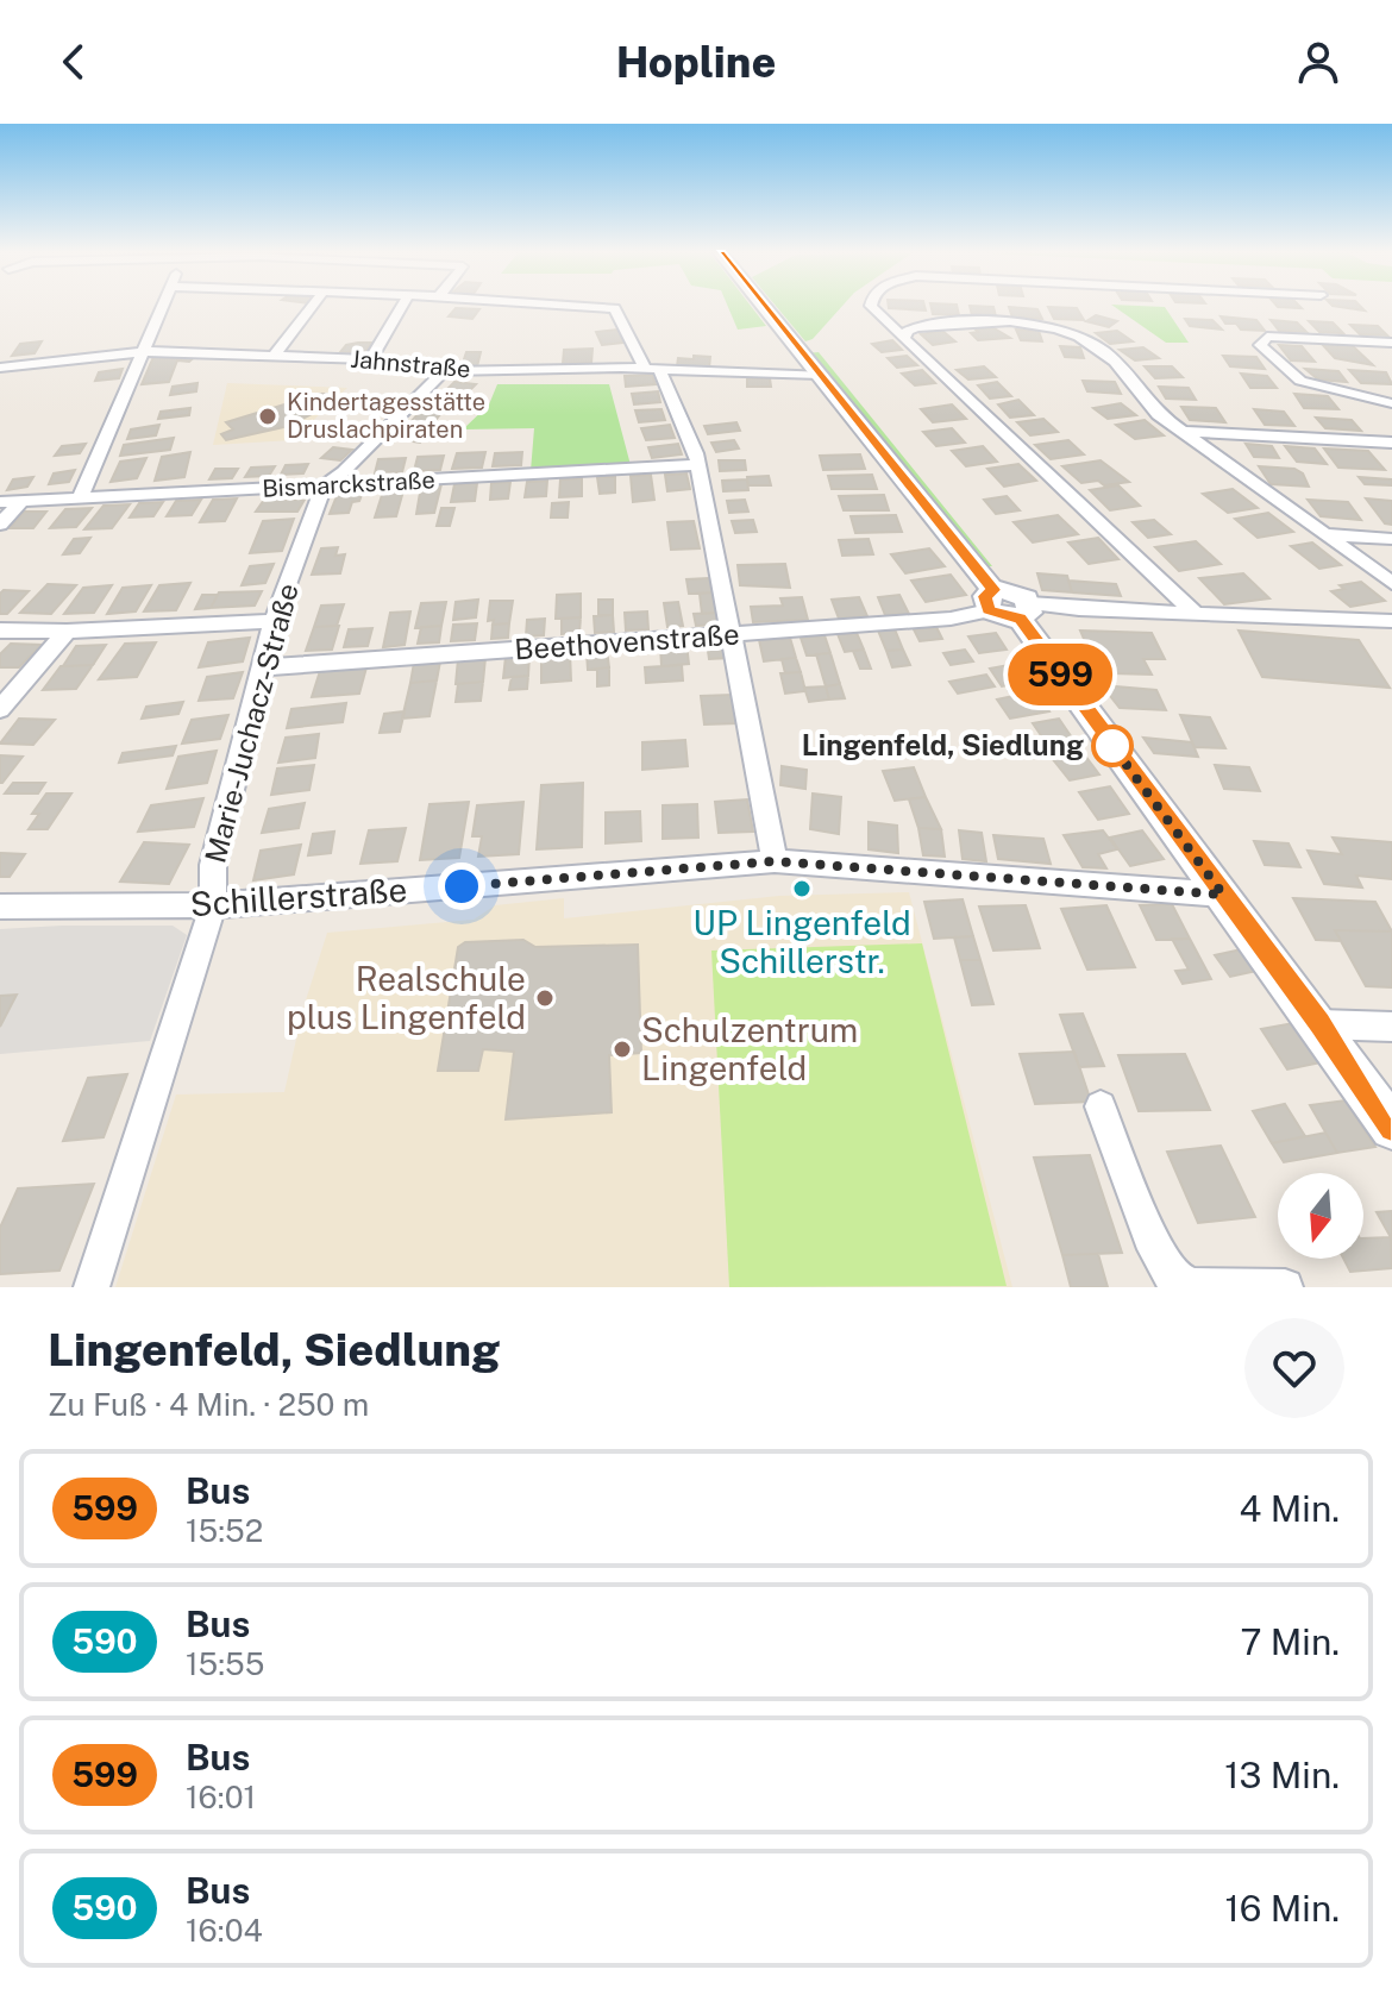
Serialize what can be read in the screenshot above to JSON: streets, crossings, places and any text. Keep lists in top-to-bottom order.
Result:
{
  "streets": {
    "street": [
      "Jahnstraße",
      "Bismarckstraße",
      "Beethovenstraße",
      "Marie-Juchacz-Straße",
      "Schillerstraße"
    ]
  },
  "crossings": [
    ["Bismarckstraße", "Marie-Juchacz-Straße"],
    ["Beethovenstraße", "Marie-Juchacz-Straße"],
    ["Marie-Juchacz-Straße", "Schillerstraße"]
  ],
  "places": [
    "Kindertagesstätte Druslachpiraten",
    "Lingenfeld, Siedlung",
    "UP Lingenfeld Schillerstr.",
    "Realschule plus Lingenfeld",
    "Schulzentrum Lingenfeld"
  ],
  "lines": ["bus line 599"],
  "north": "bottom",
  "page": {
    "header": "Hopline",
    "on_map": "599",
    "heading": ["Lingenfeld, Siedlung", "Zu Fuß · 4 Min. · 250 m"],
    "list": [
      {
        "mark": "599",
        "name": "Bus",
        "note": "15:52",
        "value": "4 Min."
      },
      {
        "mark": "590",
        "name": "Bus",
        "note": "15:55",
        "value": "7 Min."
      },
      {
        "mark": "599",
        "name": "Bus",
        "note": "16:01",
        "value": "13 Min."
      },
      {
        "mark": "590",
        "name": "Bus",
        "note": "16:04",
        "value": "16 Min."
      }
    ]
  }
}
